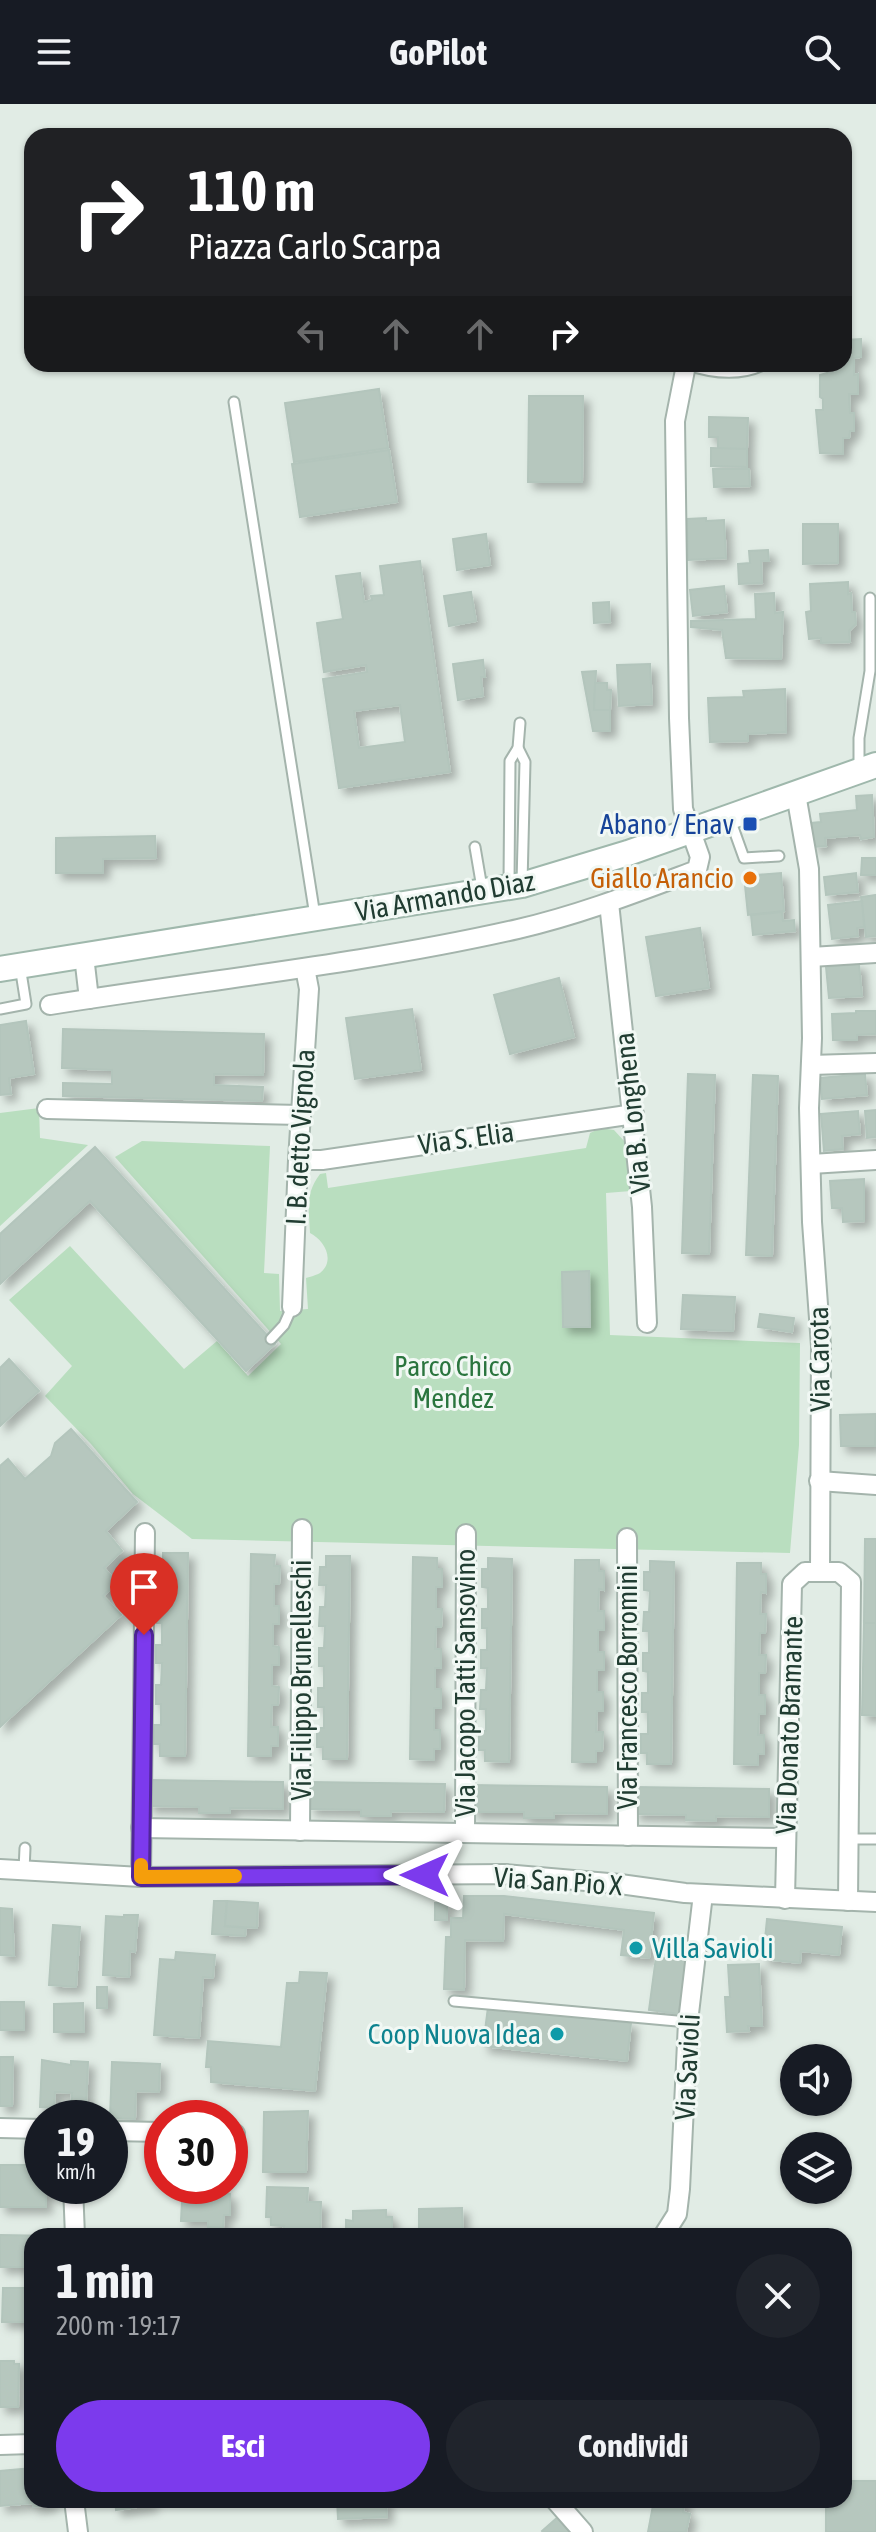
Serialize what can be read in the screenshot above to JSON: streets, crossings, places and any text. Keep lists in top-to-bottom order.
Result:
{
  "streets": {
    "street": [
      "Via Armando Diaz",
      "Via B. Longhena",
      "I. B. detto Vignola",
      "Via S. Elia",
      "Via Carota",
      "Via Filippo Brunelleschi",
      "Via Jacopo Tatti Sansovino",
      "Via Francesco Borromini",
      "Via Donato Bramante",
      "Via San Pio X",
      "Via Savioli"
    ]
  },
  "crossings": [
    ["Via Armando Diaz", "Via Carota"],
    ["Via B. Longhena", "Via S. Elia"],
    ["I. B. detto Vignola", "Via S. Elia"],
    ["Via Carota", "Via Donato Bramante"],
    ["Via Donato Bramante", "Via San Pio X"],
    ["Via San Pio X", "Via Savioli"]
  ],
  "parks": ["Parco Chico Mendez"],
  "places": {
    "transit": ["Abano / Enav"],
    "other": ["Giallo Arancio", "Villa Savioli", "Coop Nuova Idea"]
  },
  "page": {
    "header": "GoPilot",
    "turn": ["110 m", "Piazza Carlo Scarpa"],
    "speed": "19 km/h",
    "limit": "30",
    "heading": ["1 min", "200 m · 19:17"],
    "buttons": ["Esci", "Condividi"]
  }
}
